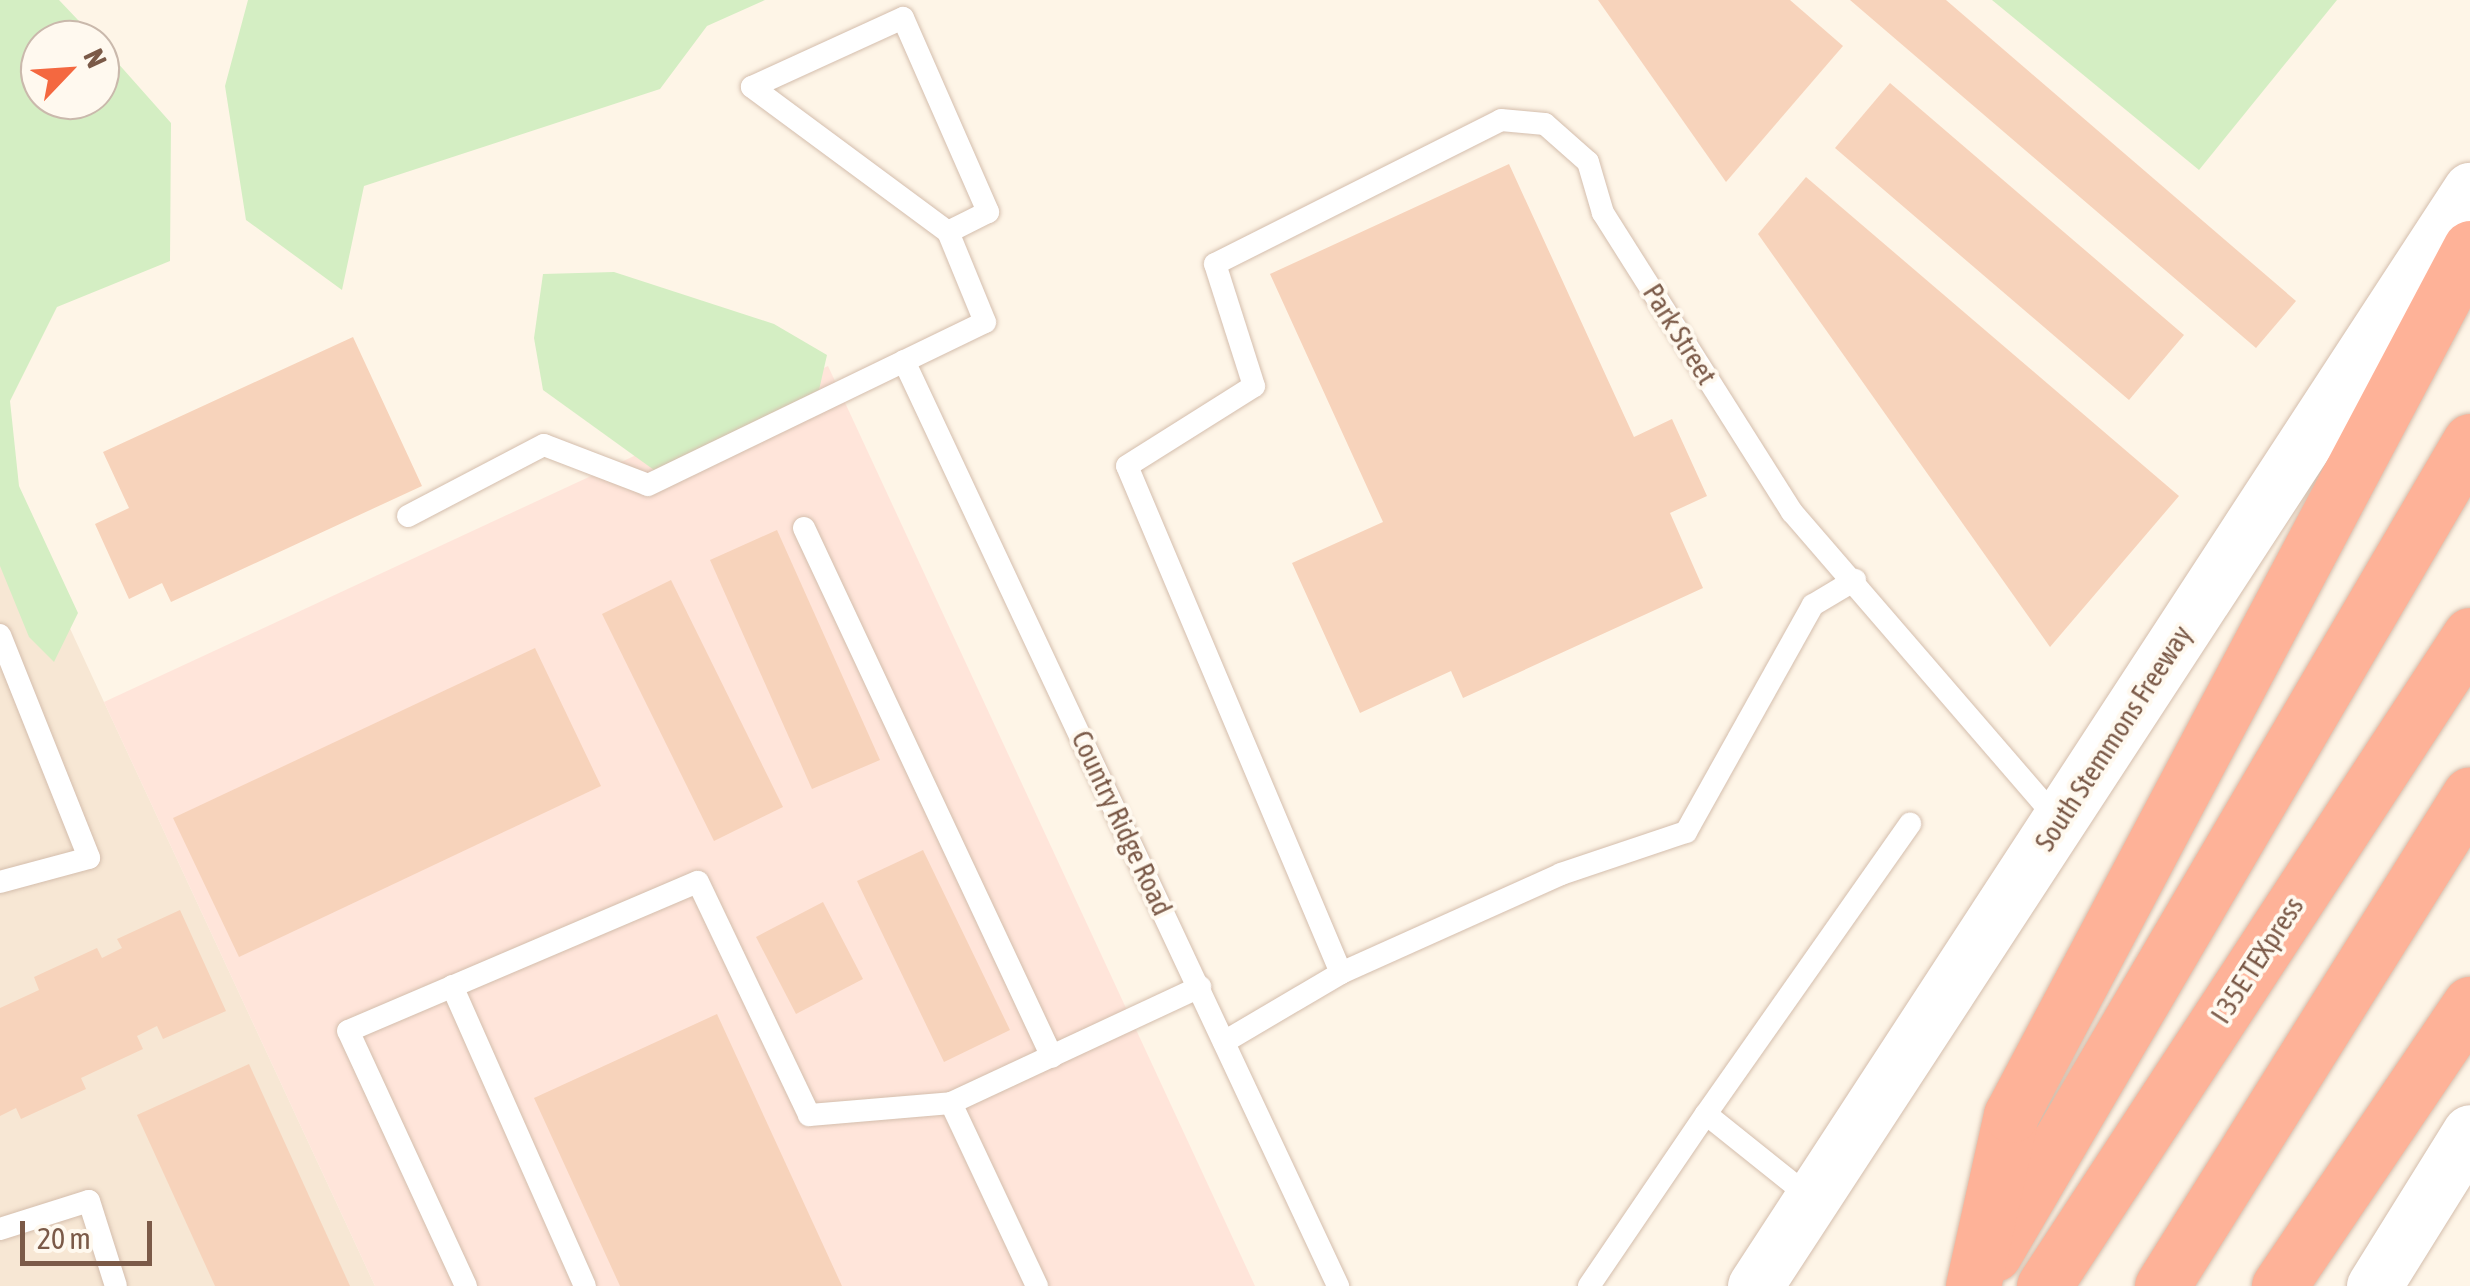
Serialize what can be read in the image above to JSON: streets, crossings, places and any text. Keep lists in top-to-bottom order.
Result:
{
  "streets": {
    "highway": ["I 35E TEXpress"],
    "main road": ["South Stemmons Freeway"],
    "lane": ["Park Street", "Country Ridge Road"]
  },
  "crossings": [
    ["Park Street", "South Stemmons Freeway"]
  ],
  "scale_bar": "20 m",
  "north": "top right"
}
